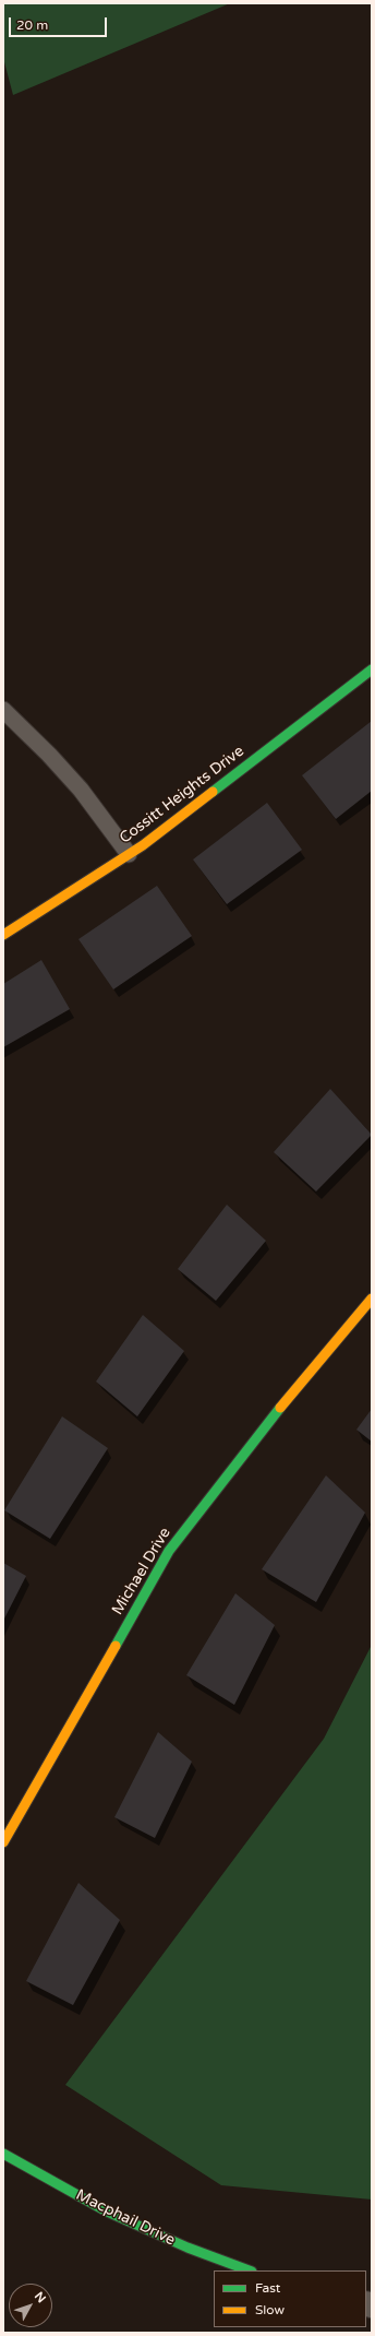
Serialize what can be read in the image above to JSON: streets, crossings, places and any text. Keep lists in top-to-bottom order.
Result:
{
  "streets": {
    "street": ["Cossitt Heights Drive", "Michael Drive", "Macphail Drive"]
  },
  "legend": ["Fast", "Slow"],
  "scale_bar": "20 m",
  "north": "top right"
}
